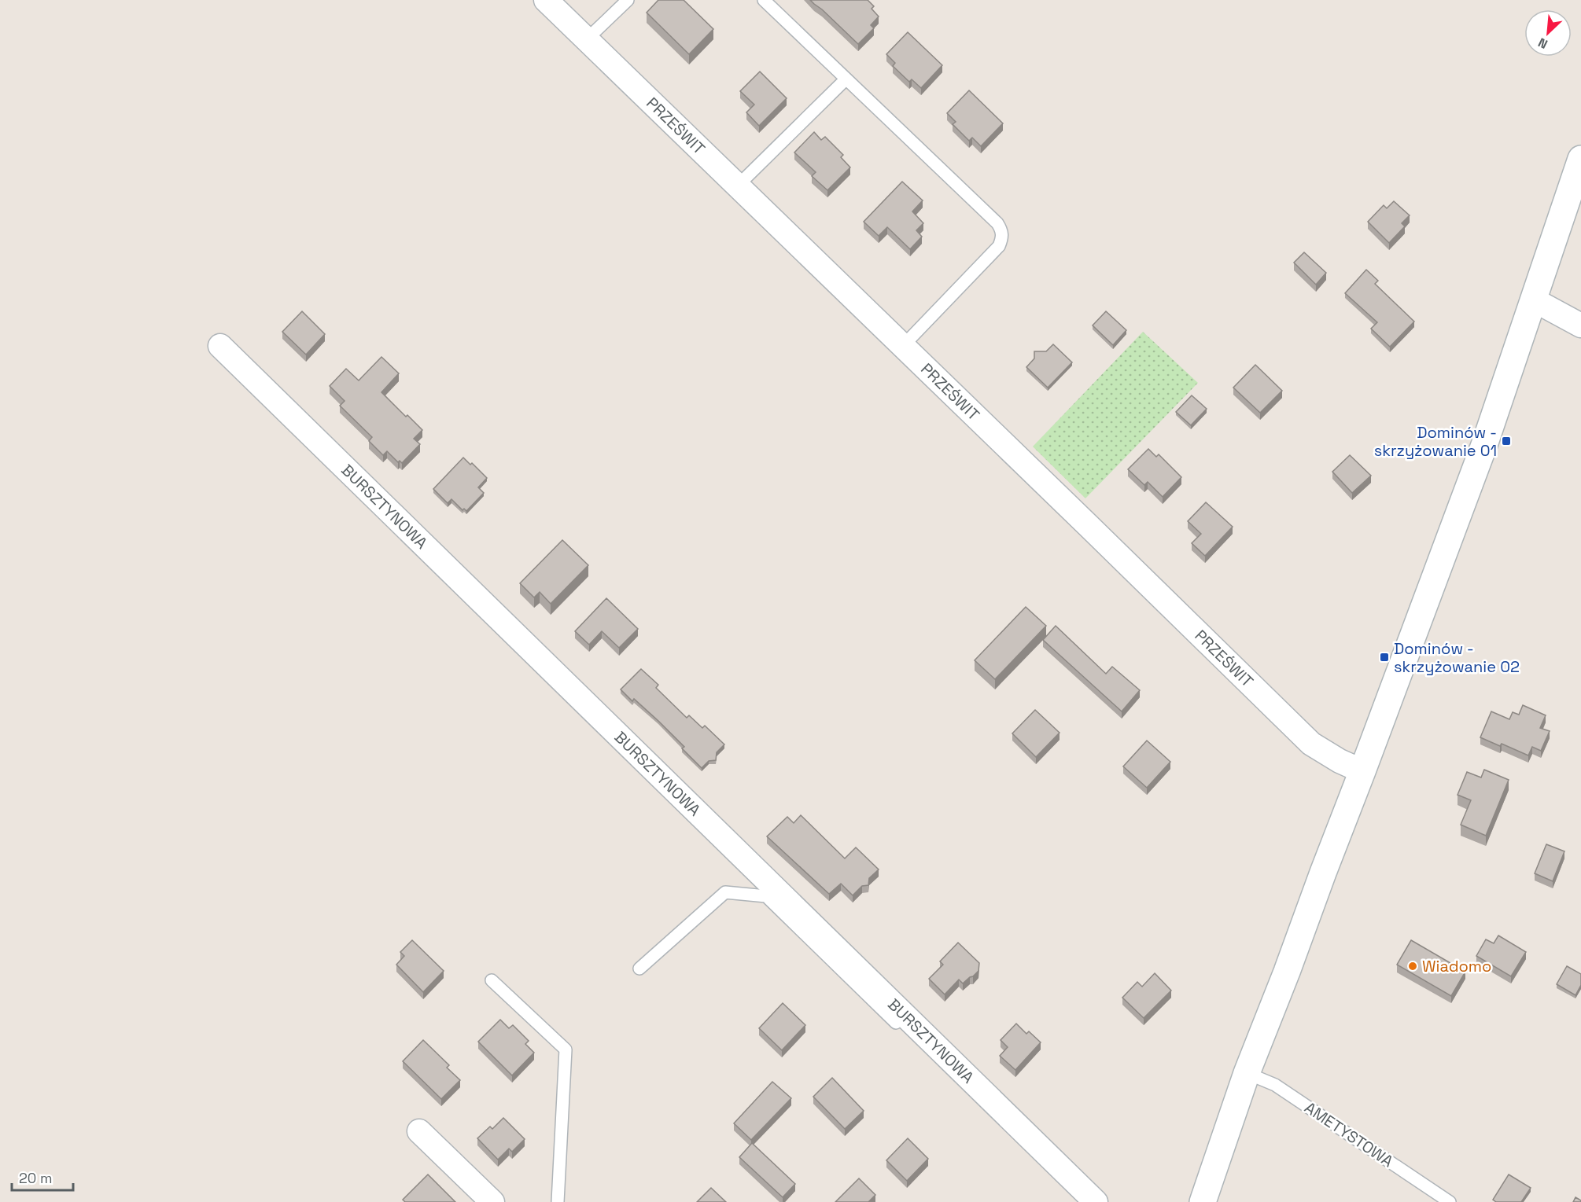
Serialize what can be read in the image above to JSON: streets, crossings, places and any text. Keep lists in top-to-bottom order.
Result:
{
  "streets": {
    "street": ["PRZEŚWIT", "BURSZTYNOWA"],
    "lane": ["AMETYSTOWA"]
  },
  "places": {
    "transit": ["Dominów - skrzyżowanie 01", "Dominów - skrzyżowanie 02"],
    "other": ["Wiadomo"]
  },
  "scale_bar": "20 m",
  "north": "bottom left"
}
